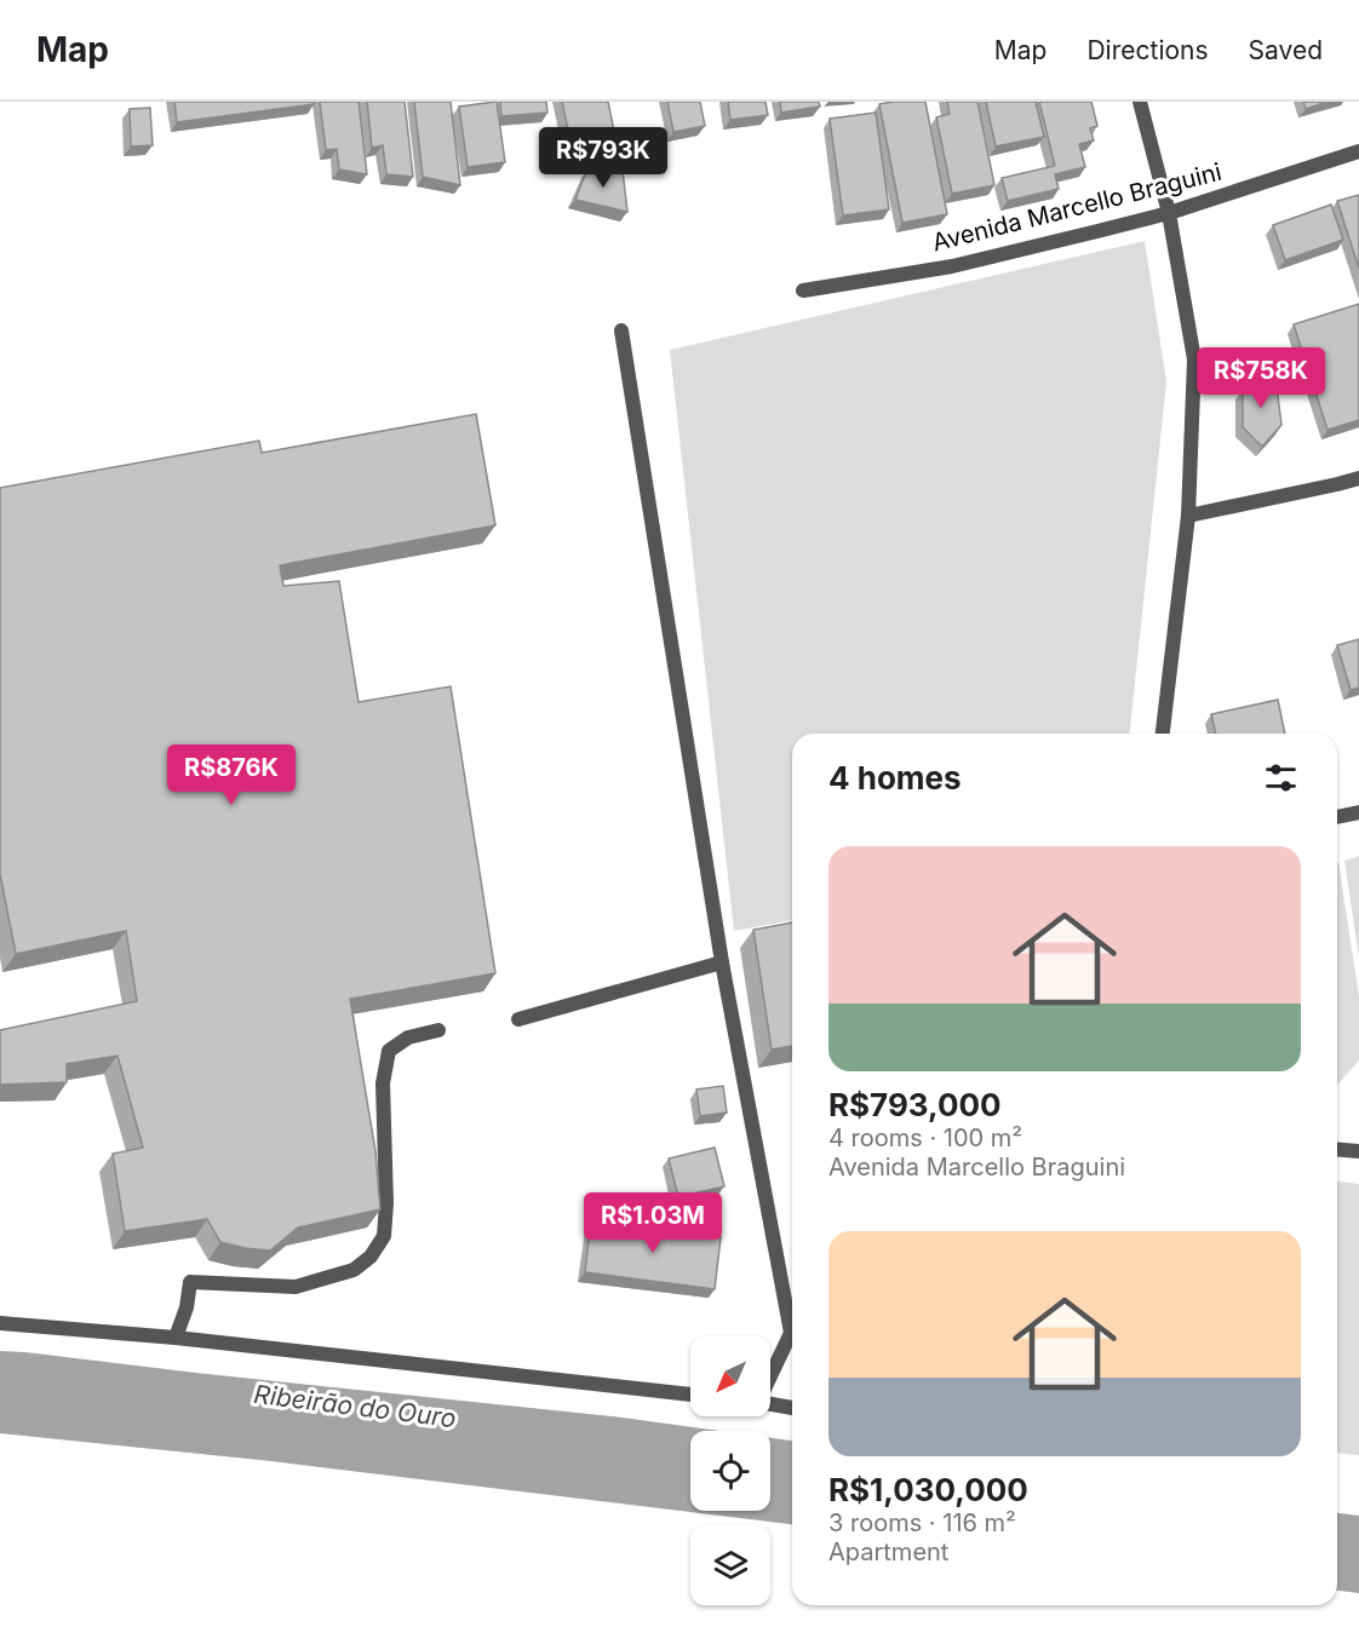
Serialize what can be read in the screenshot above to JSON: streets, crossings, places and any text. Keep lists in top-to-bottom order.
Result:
{
  "streets": {
    "street": ["Avenida Marcello Braguini"]
  },
  "water": ["Ribeirão do Ouro"],
  "north": "bottom left",
  "page": {
    "header": "Map",
    "nav": ["Map", "Directions", "Saved"],
    "price": [
      "R$793K",
      "R$758K",
      "R$876K",
      "R$1.03M"
    ],
    "heading": "4 homes",
    "list": [
      {
        "name": "R$793,000",
        "note": "4 rooms · 100 m² · Avenida Marcello Braguini"
      },
      {
        "name": "R$1,030,000",
        "note": "3 rooms · 116 m² · Apartment"
      }
    ]
  }
}
